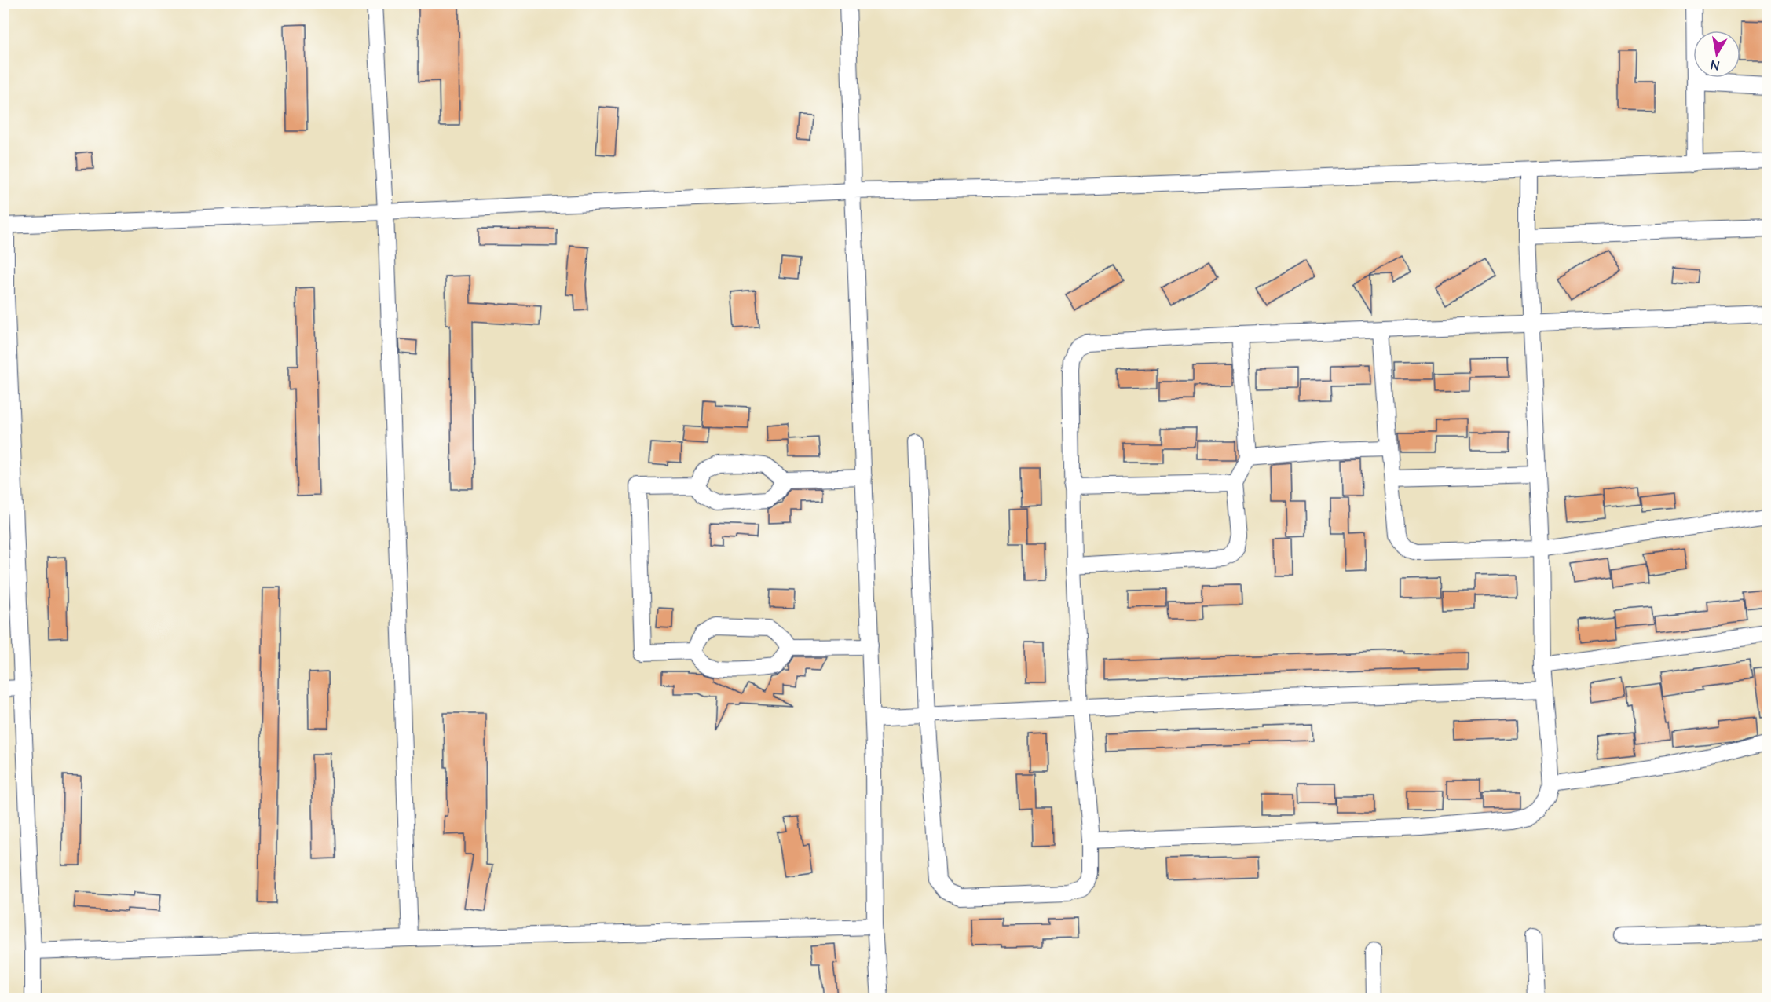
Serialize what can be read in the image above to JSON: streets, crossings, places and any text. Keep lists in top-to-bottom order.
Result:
{
  "north": "bottom"
}
